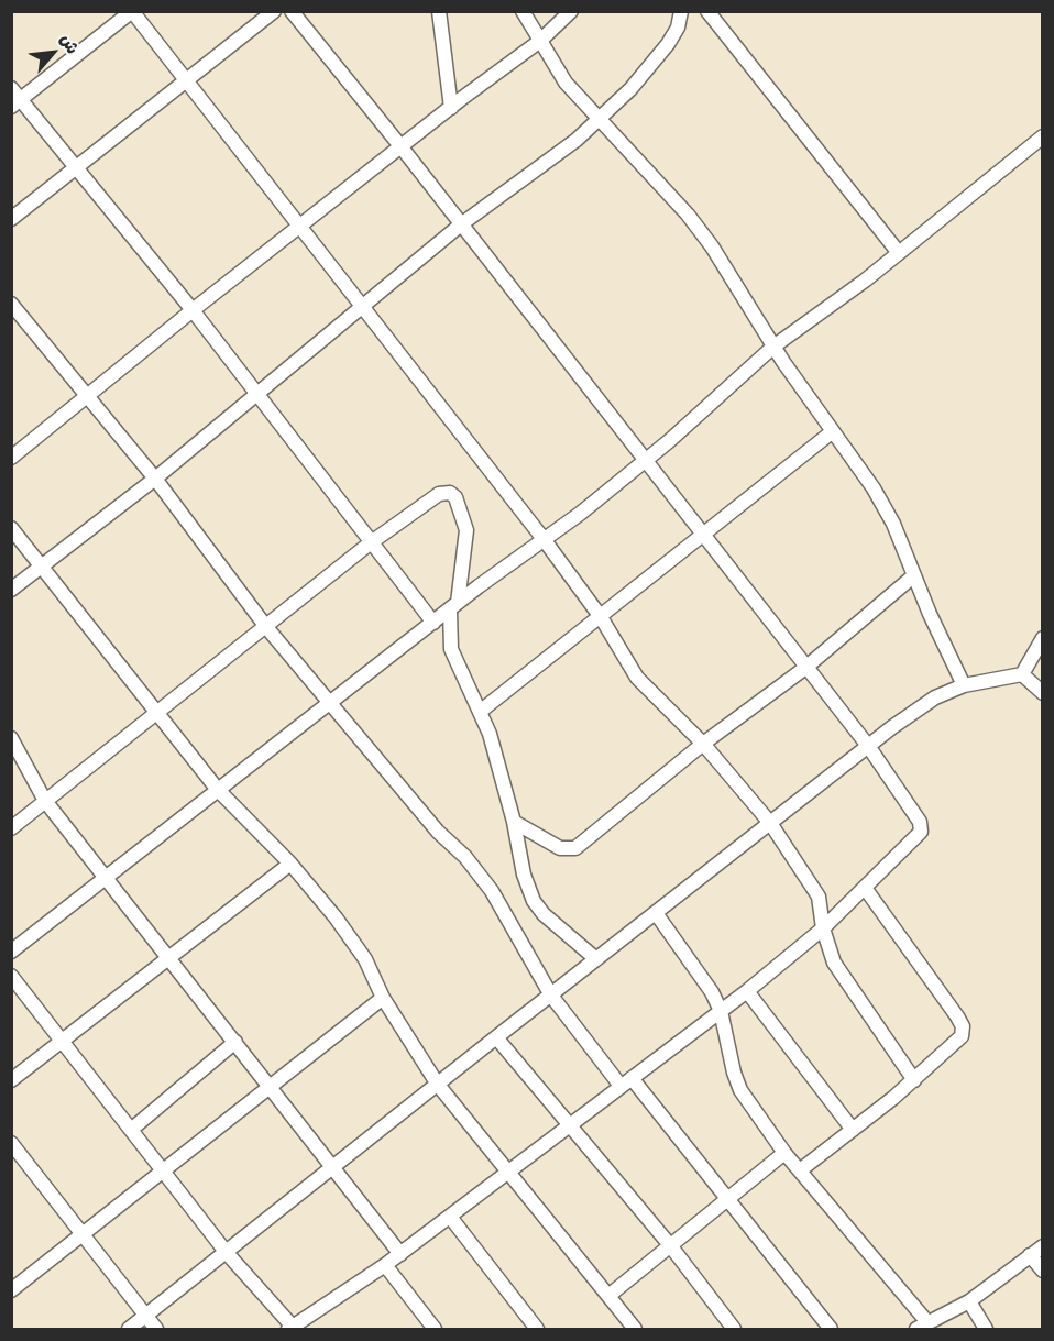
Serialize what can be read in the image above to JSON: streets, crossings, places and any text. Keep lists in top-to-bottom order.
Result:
{
  "north": "top right"
}
